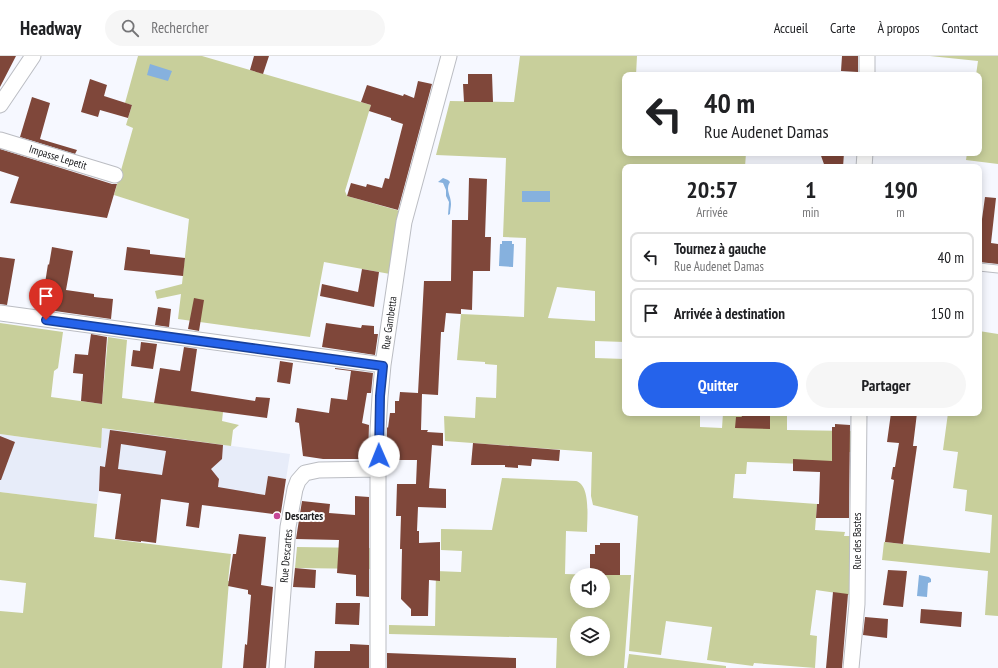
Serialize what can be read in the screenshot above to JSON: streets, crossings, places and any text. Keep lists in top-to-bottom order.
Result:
{
  "streets": {
    "street": [
      "Impasse Lepetit",
      "Rue Gambetta",
      "Rue des Bastes",
      "Rue Descartes"
    ]
  },
  "crossings": [
    ["Rue Gambetta", "Rue Descartes"]
  ],
  "places": ["Descartes"],
  "page": {
    "header": "Headway",
    "search": "Rechercher",
    "nav": [
      "Accueil",
      "Carte",
      "À propos",
      "Contact"
    ],
    "turn": ["40 m", "Rue Audenet Damas"],
    "eta": [
      "20:57",
      "Arrivée",
      "1",
      "min",
      "190",
      "m"
    ],
    "list": [
      {
        "name": "Tournez à gauche",
        "note": "Rue Audenet Damas",
        "value": "40 m"
      },
      {
        "name": "Arrivée à destination",
        "value": "150 m"
      }
    ],
    "buttons": ["Quitter", "Partager"]
  }
}
